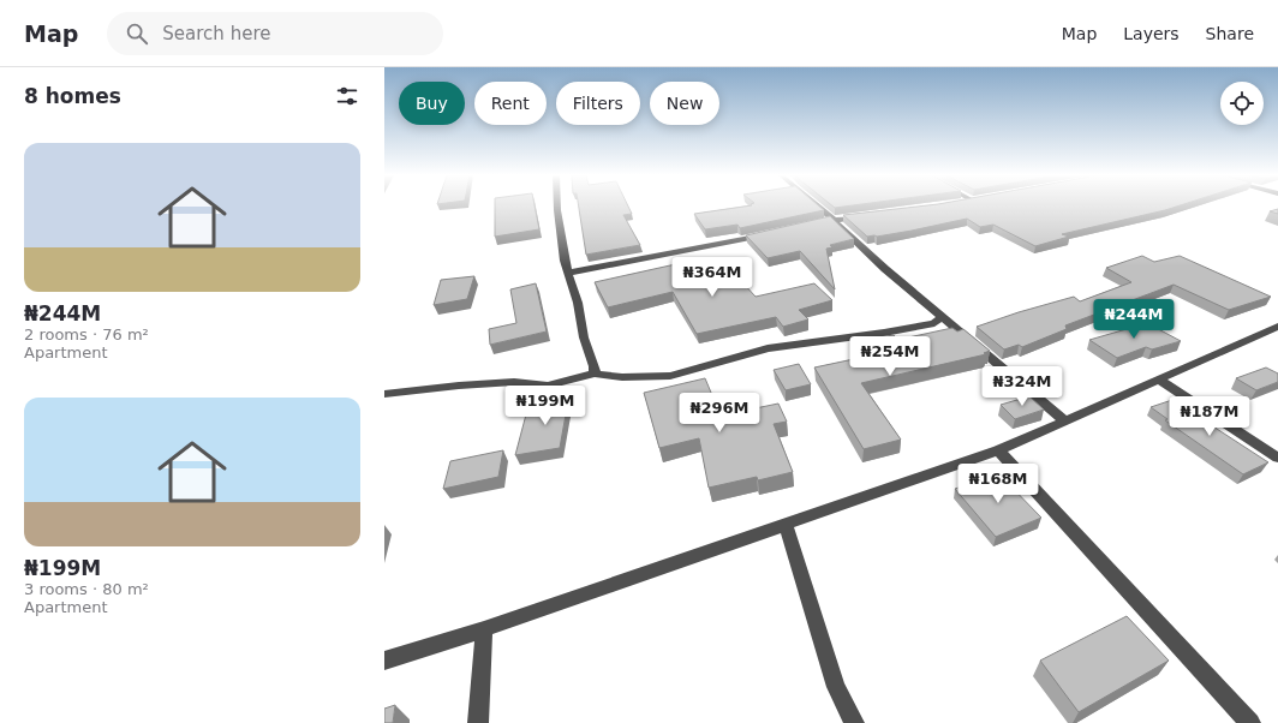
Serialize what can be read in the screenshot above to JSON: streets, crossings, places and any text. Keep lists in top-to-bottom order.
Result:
{
  "page": {
    "header": "Map",
    "search": "Search here",
    "nav": ["Map", "Layers", "Share"],
    "heading": "8 homes",
    "chip": [
      "Buy",
      "Rent",
      "Filters",
      "New"
    ],
    "list": [
      {
        "name": "₦244M",
        "note": "2 rooms · 76 m² · Apartment"
      },
      {
        "name": "₦199M",
        "note": "3 rooms · 80 m² · Apartment"
      }
    ],
    "price": [
      "₦364M",
      "₦244M",
      "₦254M",
      "₦324M",
      "₦199M",
      "₦296M",
      "₦187M",
      "₦168M"
    ]
  }
}
